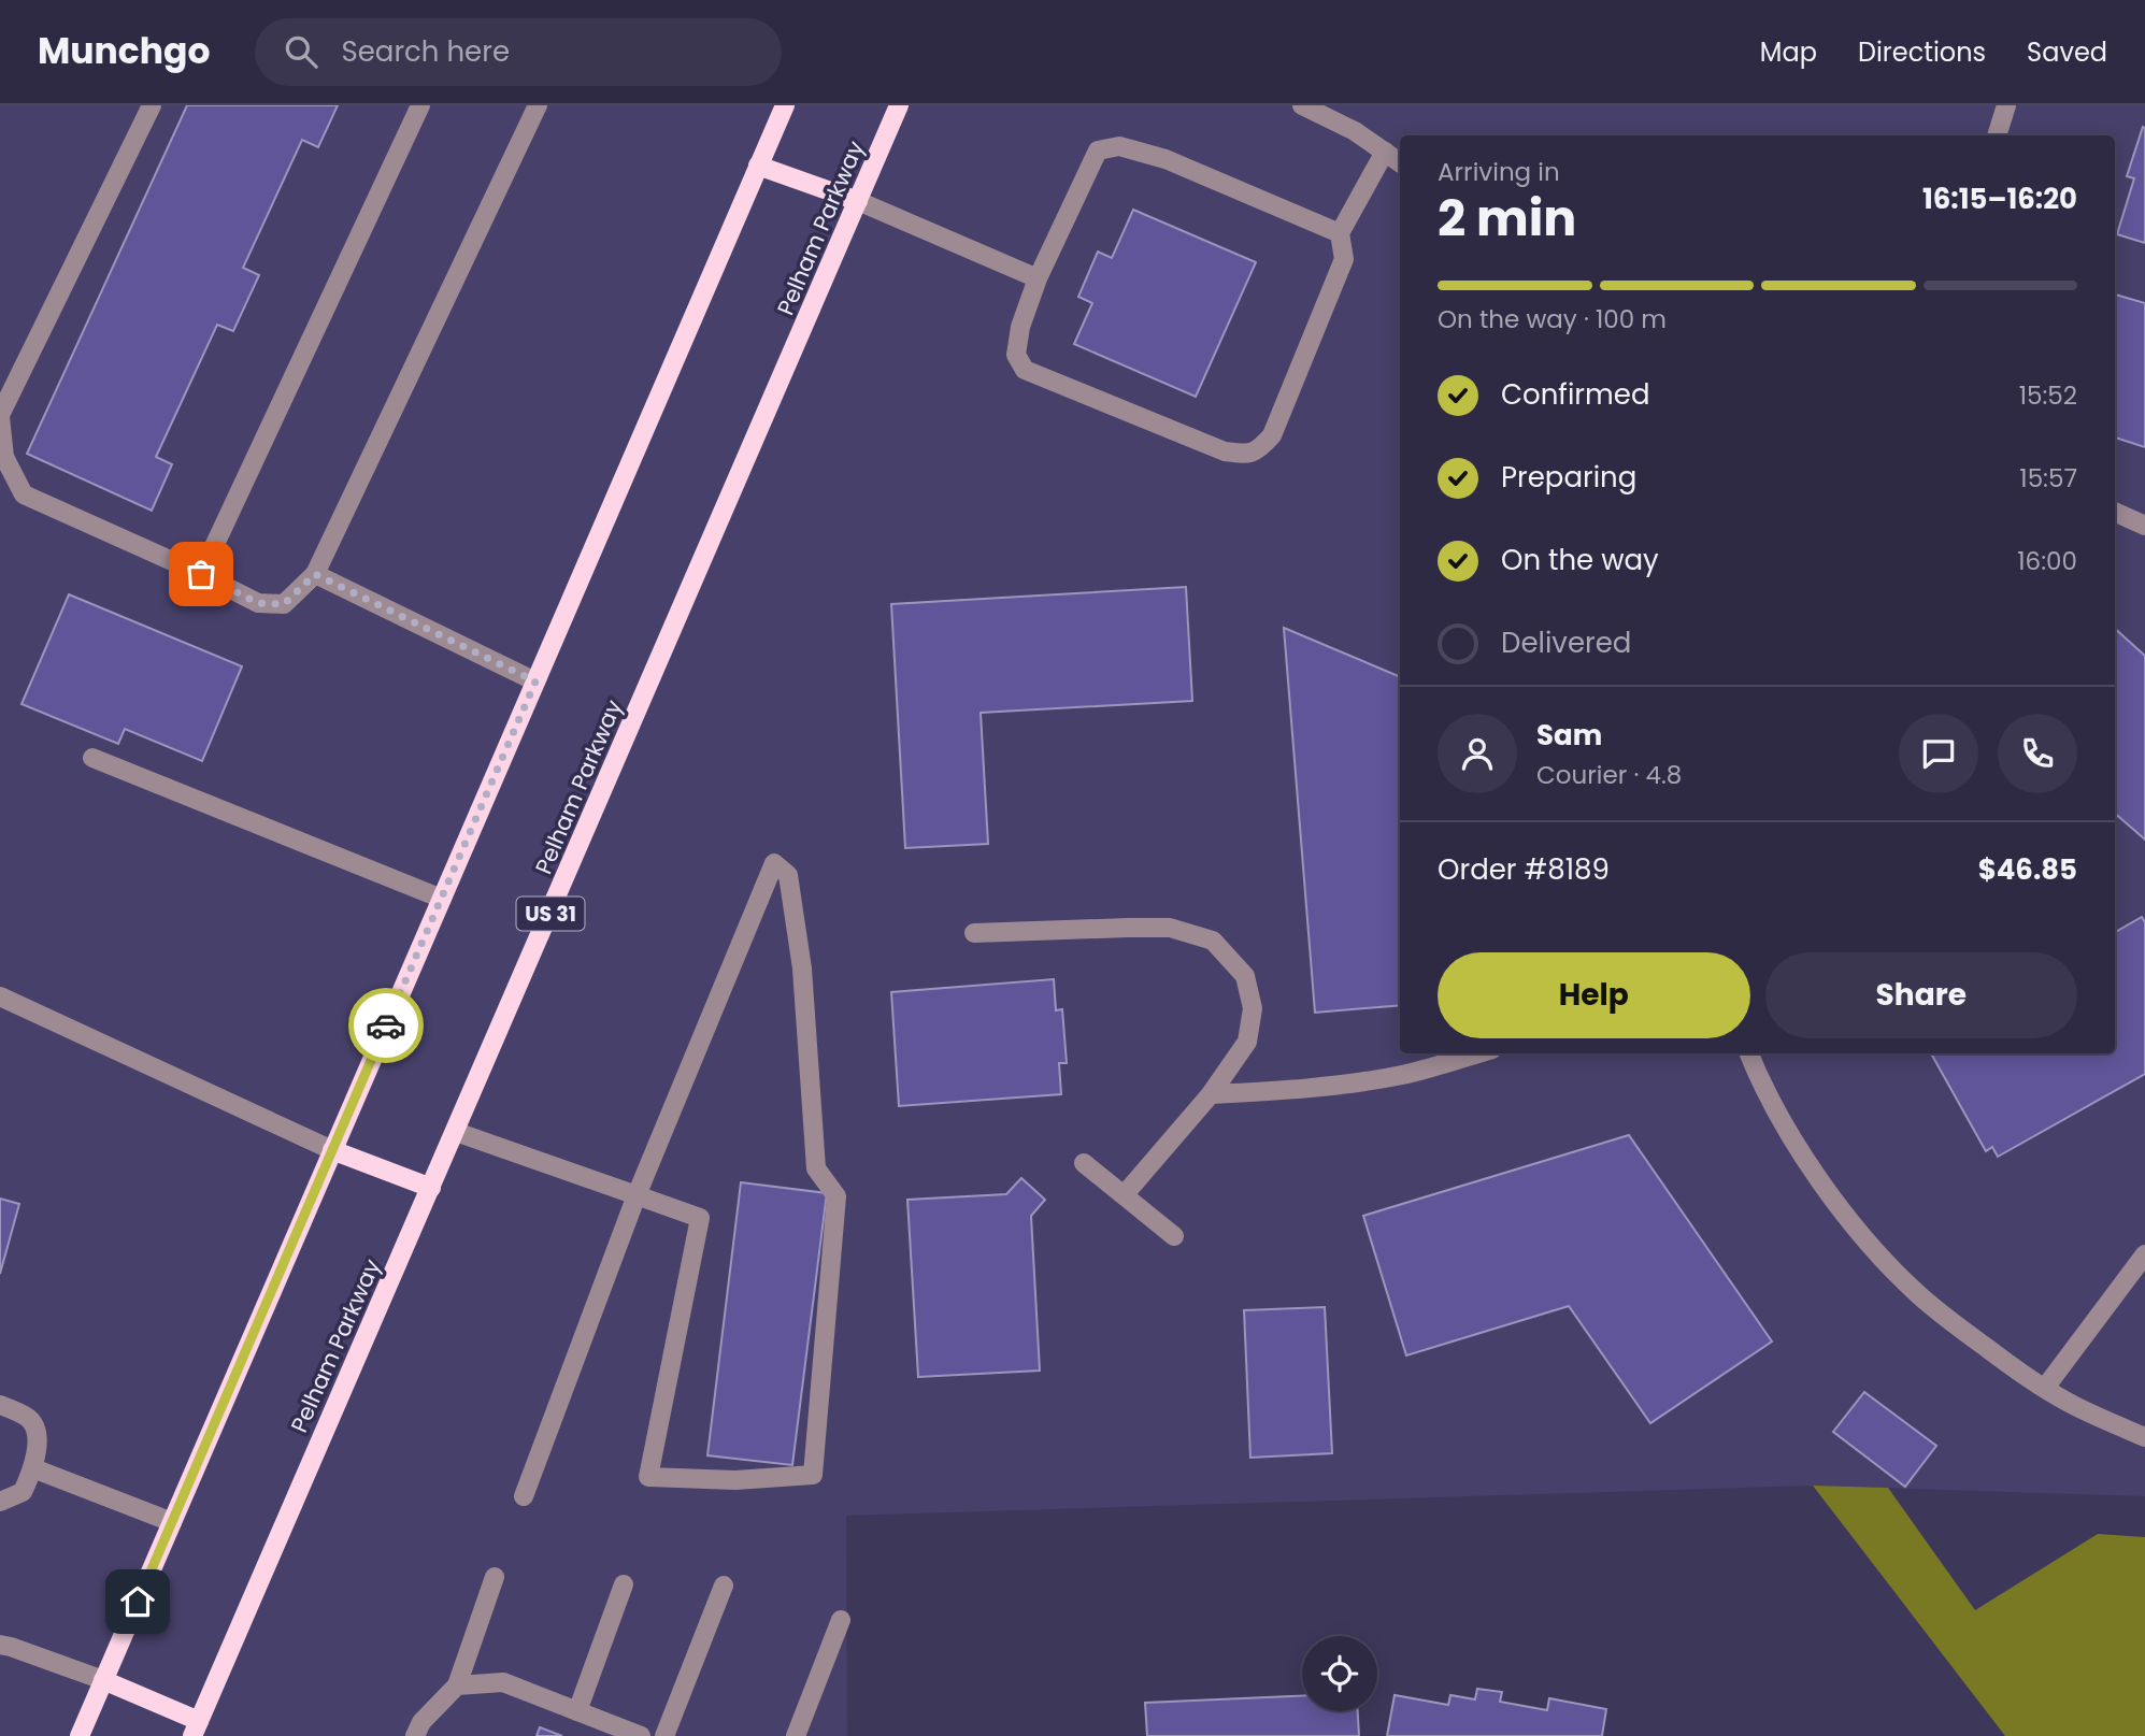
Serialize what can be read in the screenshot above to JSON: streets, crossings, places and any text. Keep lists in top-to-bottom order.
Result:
{
  "streets": {
    "main road": ["Pelham Parkway", "US 31"]
  },
  "page": {
    "header": "Munchgo",
    "search": "Search here",
    "nav": ["Map", "Directions", "Saved"],
    "heading": ["2 min", "Arriving in", "16:15–16:20"],
    "panel": [
      "Sam",
      "Courier · 4.8",
      "Order #8189",
      "$46.85"
    ],
    "bar": "On the way · 100 m",
    "list": [
      ["Confirmed", "15:52"],
      ["Preparing", "15:57"],
      ["On the way", "16:00"],
      "Delivered"
    ],
    "buttons": ["Help", "Share"]
  }
}
